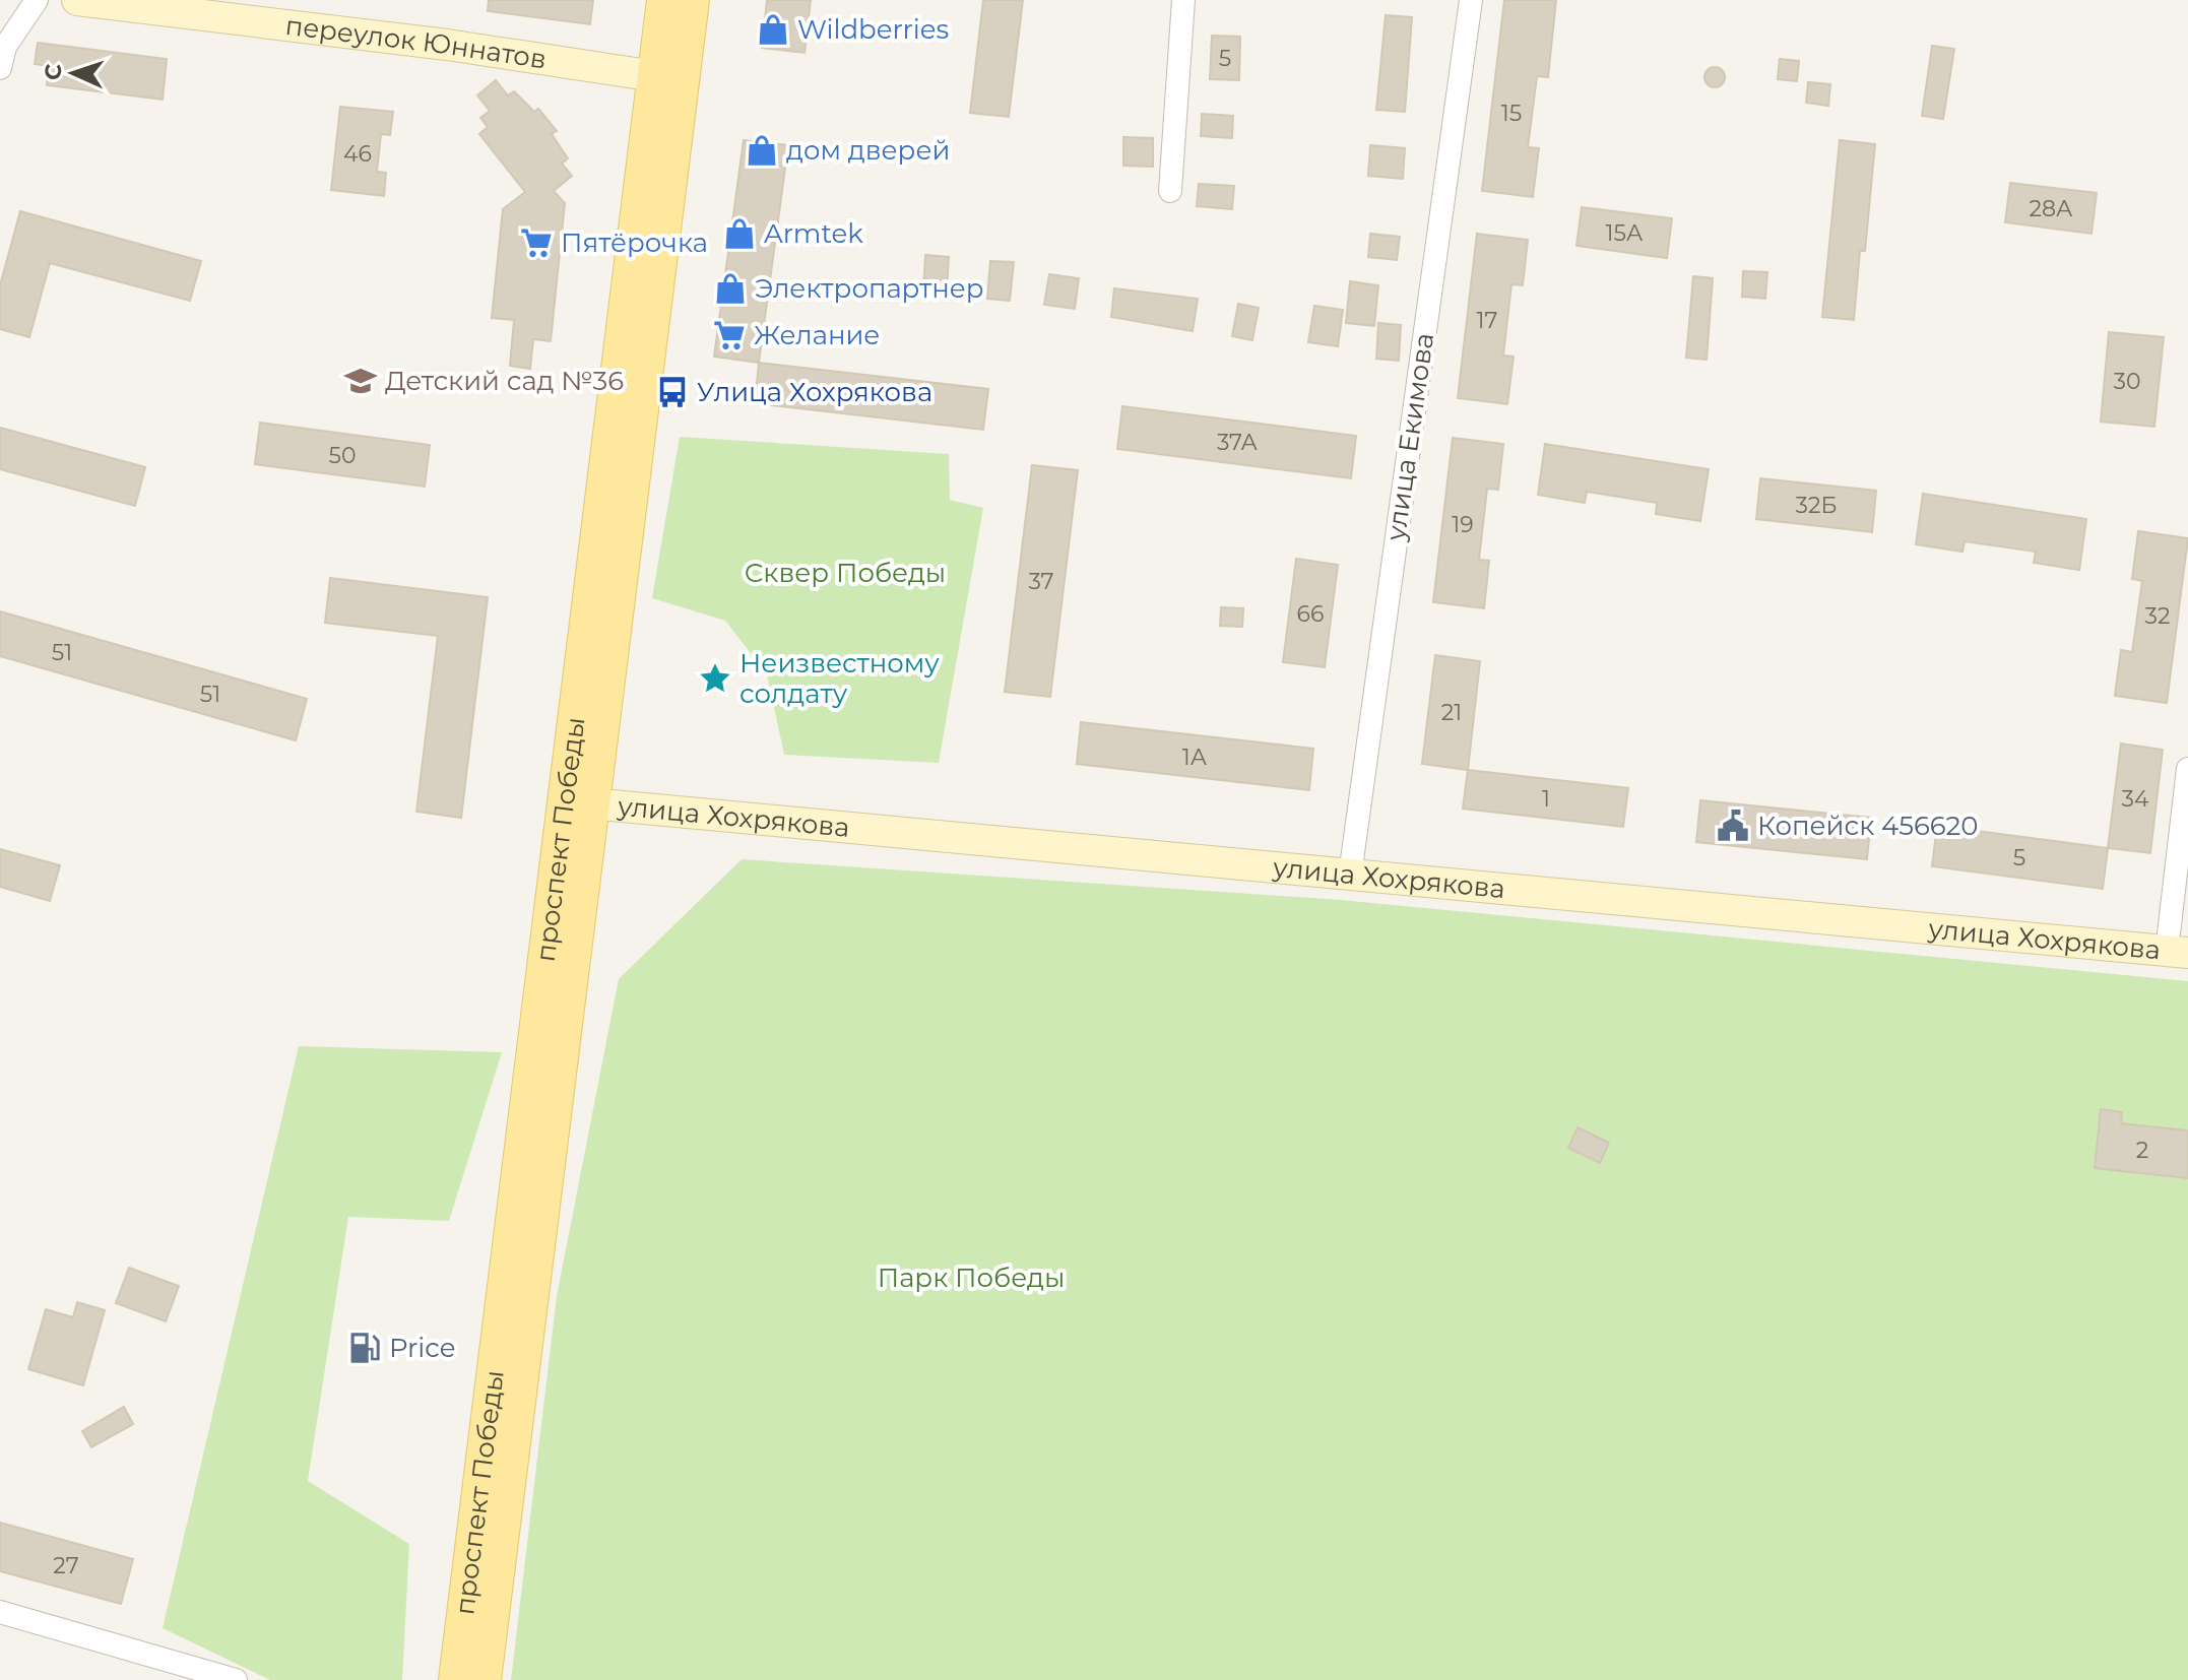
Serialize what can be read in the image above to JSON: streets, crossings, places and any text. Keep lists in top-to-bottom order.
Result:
{
  "streets": {
    "main road": ["проспект Победы"],
    "street": ["переулок Юннатов", "улица Екимова", "улица Хохрякова"]
  },
  "crossings": [
    ["переулок Юннатов", "проспект Победы"],
    ["улица Екимова", "улица Хохрякова"],
    ["улица Хохрякова", "проспект Победы"]
  ],
  "parks": ["Сквер Победы", "Парк Победы"],
  "places": {
    "shop": [
      "Wildberries",
      "дом дверей",
      "Armtek",
      "Электропартнер"
    ],
    "supermarket": ["Пятёрочка", "Желание"],
    "school or university": ["Детский сад №36"],
    "bus stop": ["Улица Хохрякова"],
    "place": ["Неизвестному солдату"],
    "public building": ["Копейск 456620"],
    "fuel station": ["Price"]
  },
  "house_numbers": [
    "5",
    "15",
    "46",
    "28А",
    "15А",
    "17",
    "30",
    "37А",
    "50",
    "32Б",
    "19",
    "37",
    "66",
    "32",
    "51",
    "51",
    "21",
    "1А",
    "1",
    "34",
    "5",
    "2",
    "27"
  ],
  "north": "left"
}
